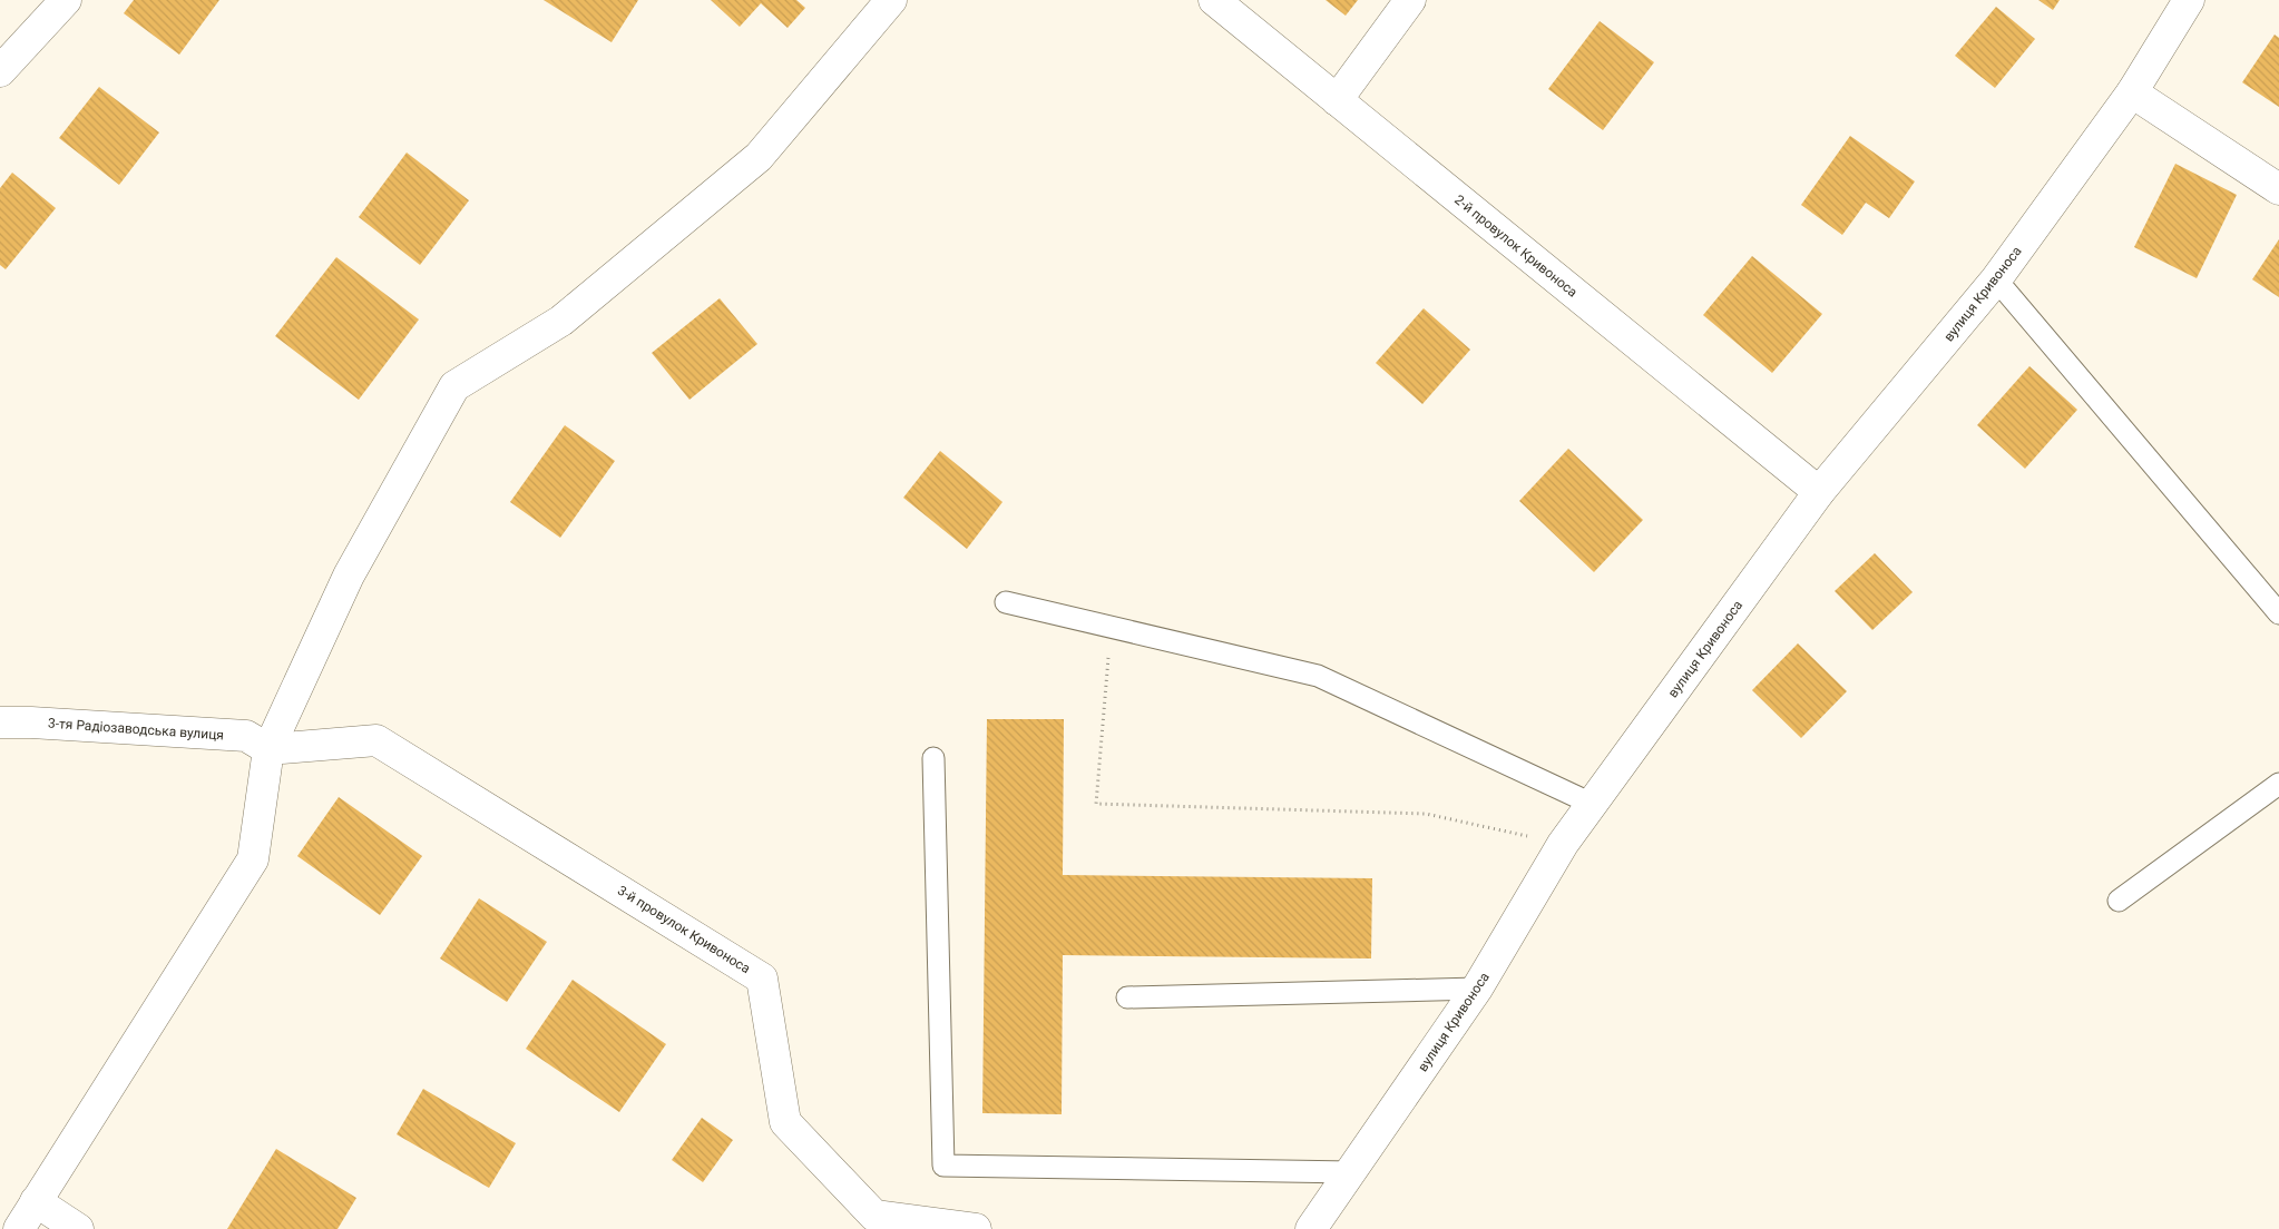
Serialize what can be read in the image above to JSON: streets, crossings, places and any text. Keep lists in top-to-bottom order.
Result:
{
  "streets": {
    "street": [
      "2-й провулок Кривоноса",
      "вулиця Кривоноса",
      "3-тя Радіозаводська вулиця",
      "3-й провулок Кривоноса"
    ]
  },
  "crossings": [
    ["2-й провулок Кривоноса", "вулиця Кривоноса"],
    ["3-тя Радіозаводська вулиця", "3-й провулок Кривоноса"]
  ]
}
